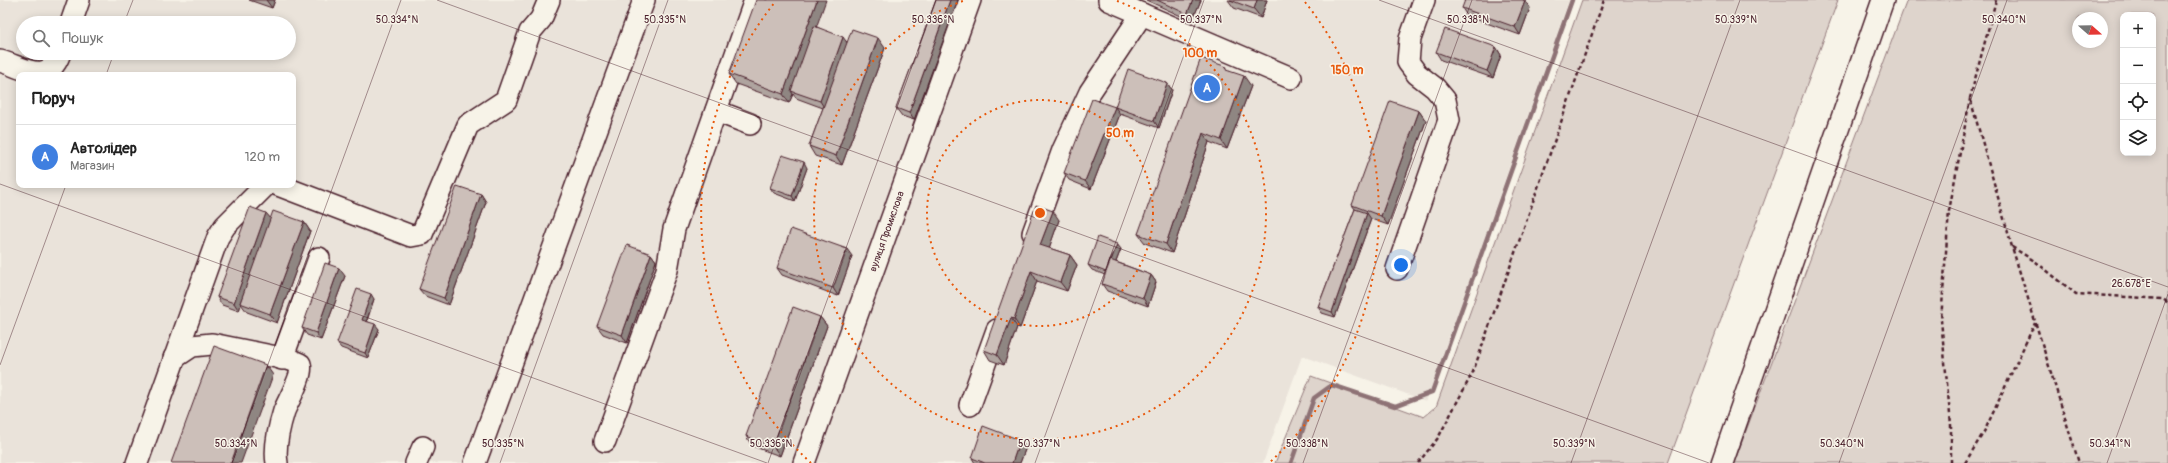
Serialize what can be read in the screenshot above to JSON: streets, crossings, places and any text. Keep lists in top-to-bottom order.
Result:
{
  "streets": {
    "street": ["вулиця Промислова"]
  },
  "north": "right",
  "page": {
    "map_buttons": ["+", "−"],
    "search": "Пошук",
    "heading": "Поруч",
    "pins": "A",
    "list": [
      {
        "mark": "A",
        "name": "Автолідер",
        "note": "Магазин",
        "value": "120 m"
      }
    ]
  },
  "coordinates": [
    "50.334°N",
    "50.335°N",
    "50.336°N",
    "50.337°N",
    "50.338°N",
    "50.339°N",
    "50.340°N",
    "26.678°E",
    "50.341°N"
  ],
  "rings": ["100 m", "150 m", "50 m"]
}
